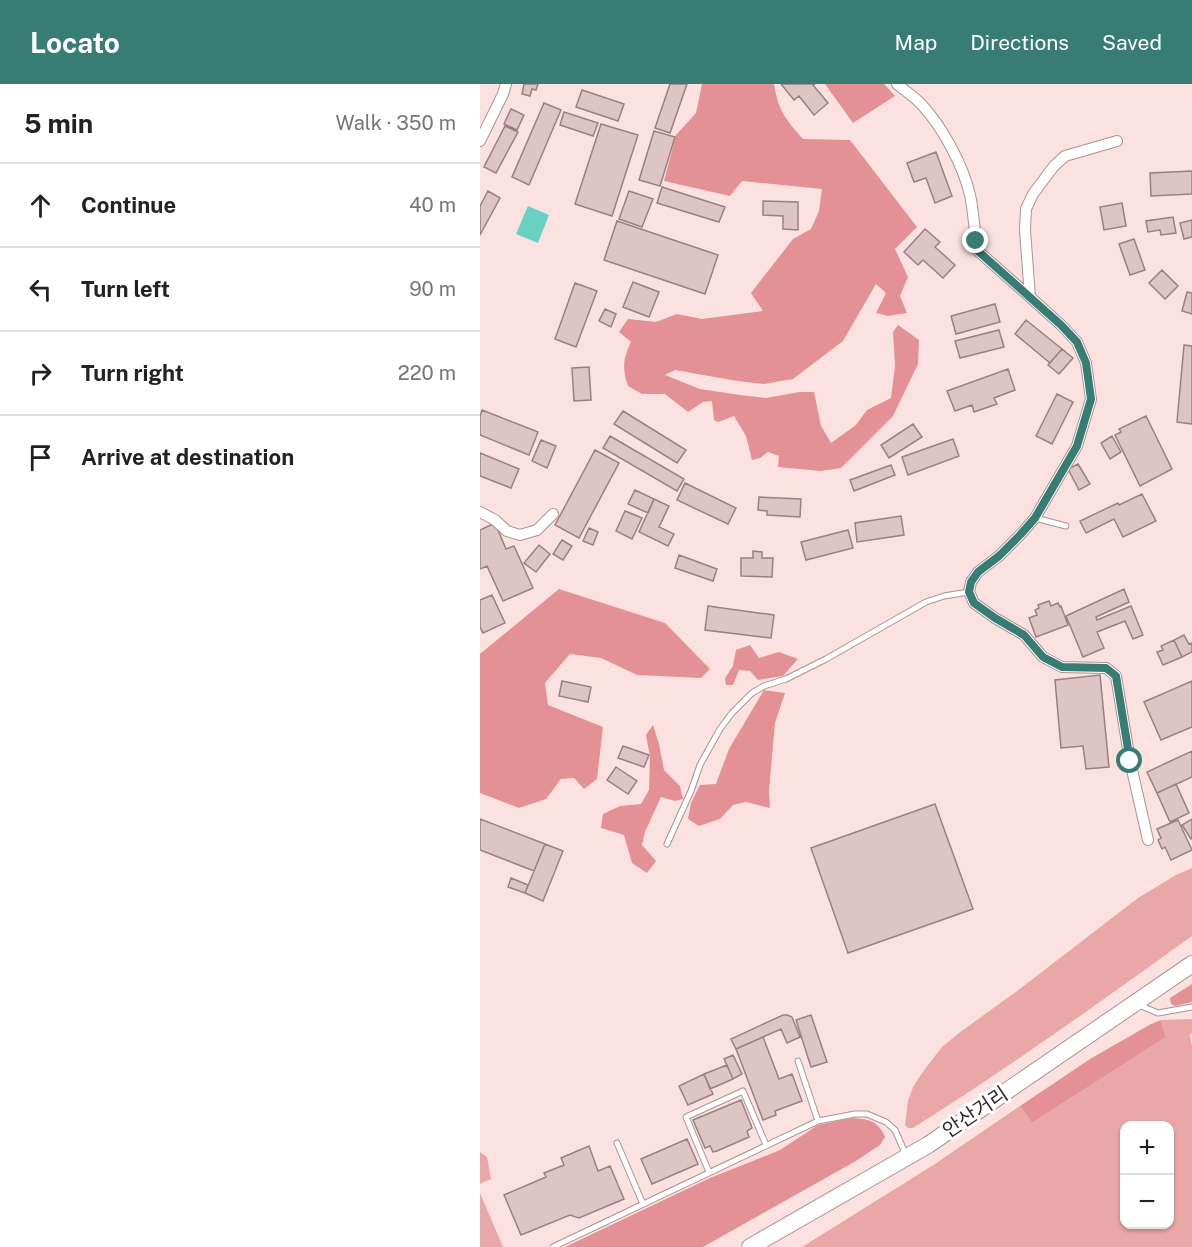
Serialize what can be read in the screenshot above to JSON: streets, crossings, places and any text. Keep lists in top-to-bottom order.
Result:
{
  "streets": {
    "main road": ["안산거리"]
  },
  "page": {
    "header": "Locato",
    "nav": ["Map", "Directions", "Saved"],
    "heading": ["5 min", "Walk · 350 m"],
    "list": [
      ["Continue", "40 m"],
      ["Turn left", "90 m"],
      ["Turn right", "220 m"],
      "Arrive at destination"
    ],
    "map_buttons": ["+", "−"]
  }
}
